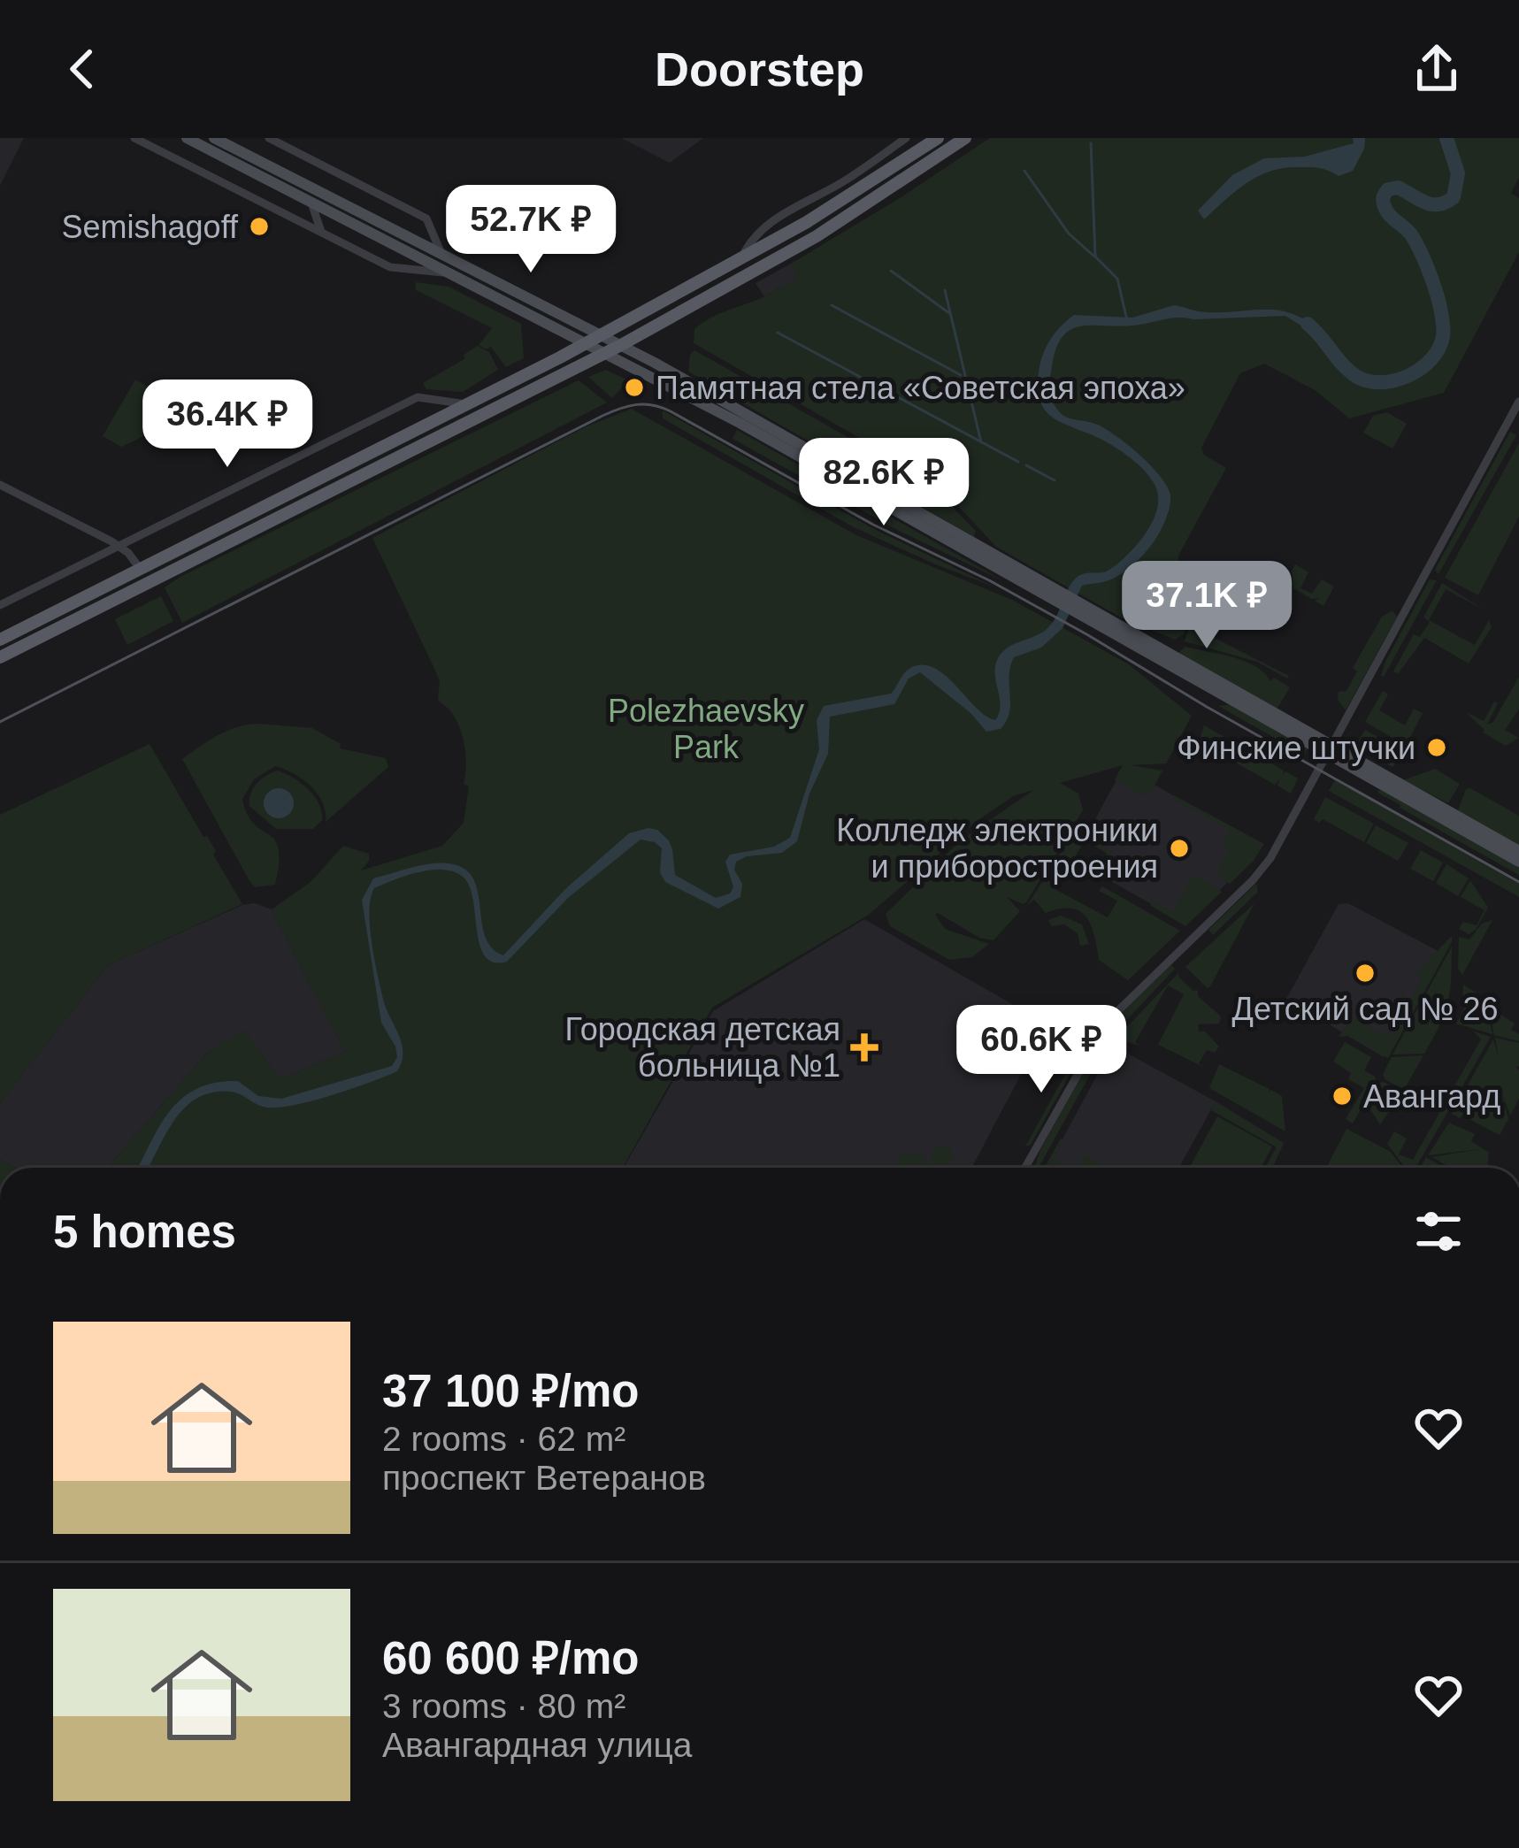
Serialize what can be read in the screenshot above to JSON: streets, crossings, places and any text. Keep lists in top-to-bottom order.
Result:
{
  "parks": ["Polezhaevsky Park"],
  "places": {
    "other": [
      "Semishagoff",
      "Памятная стела «Советская эпоха»",
      "Финские штучки",
      "Колледж электроники и приборостроения",
      "Детский сад № 26",
      "Авангард"
    ],
    "health": ["Городская детская больница №1"]
  },
  "page": {
    "header": "Doorstep",
    "price": [
      "52.7K ₽",
      "36.4K ₽",
      "82.6K ₽",
      "37.1K ₽",
      "60.6K ₽"
    ],
    "heading": "5 homes",
    "list": [
      {
        "name": "37 100 ₽/mo",
        "note": "2 rooms · 62 m² · проспект Ветеранов"
      },
      {
        "name": "60 600 ₽/mo",
        "note": "3 rooms · 80 m² · Авангардная улица"
      }
    ]
  }
}
